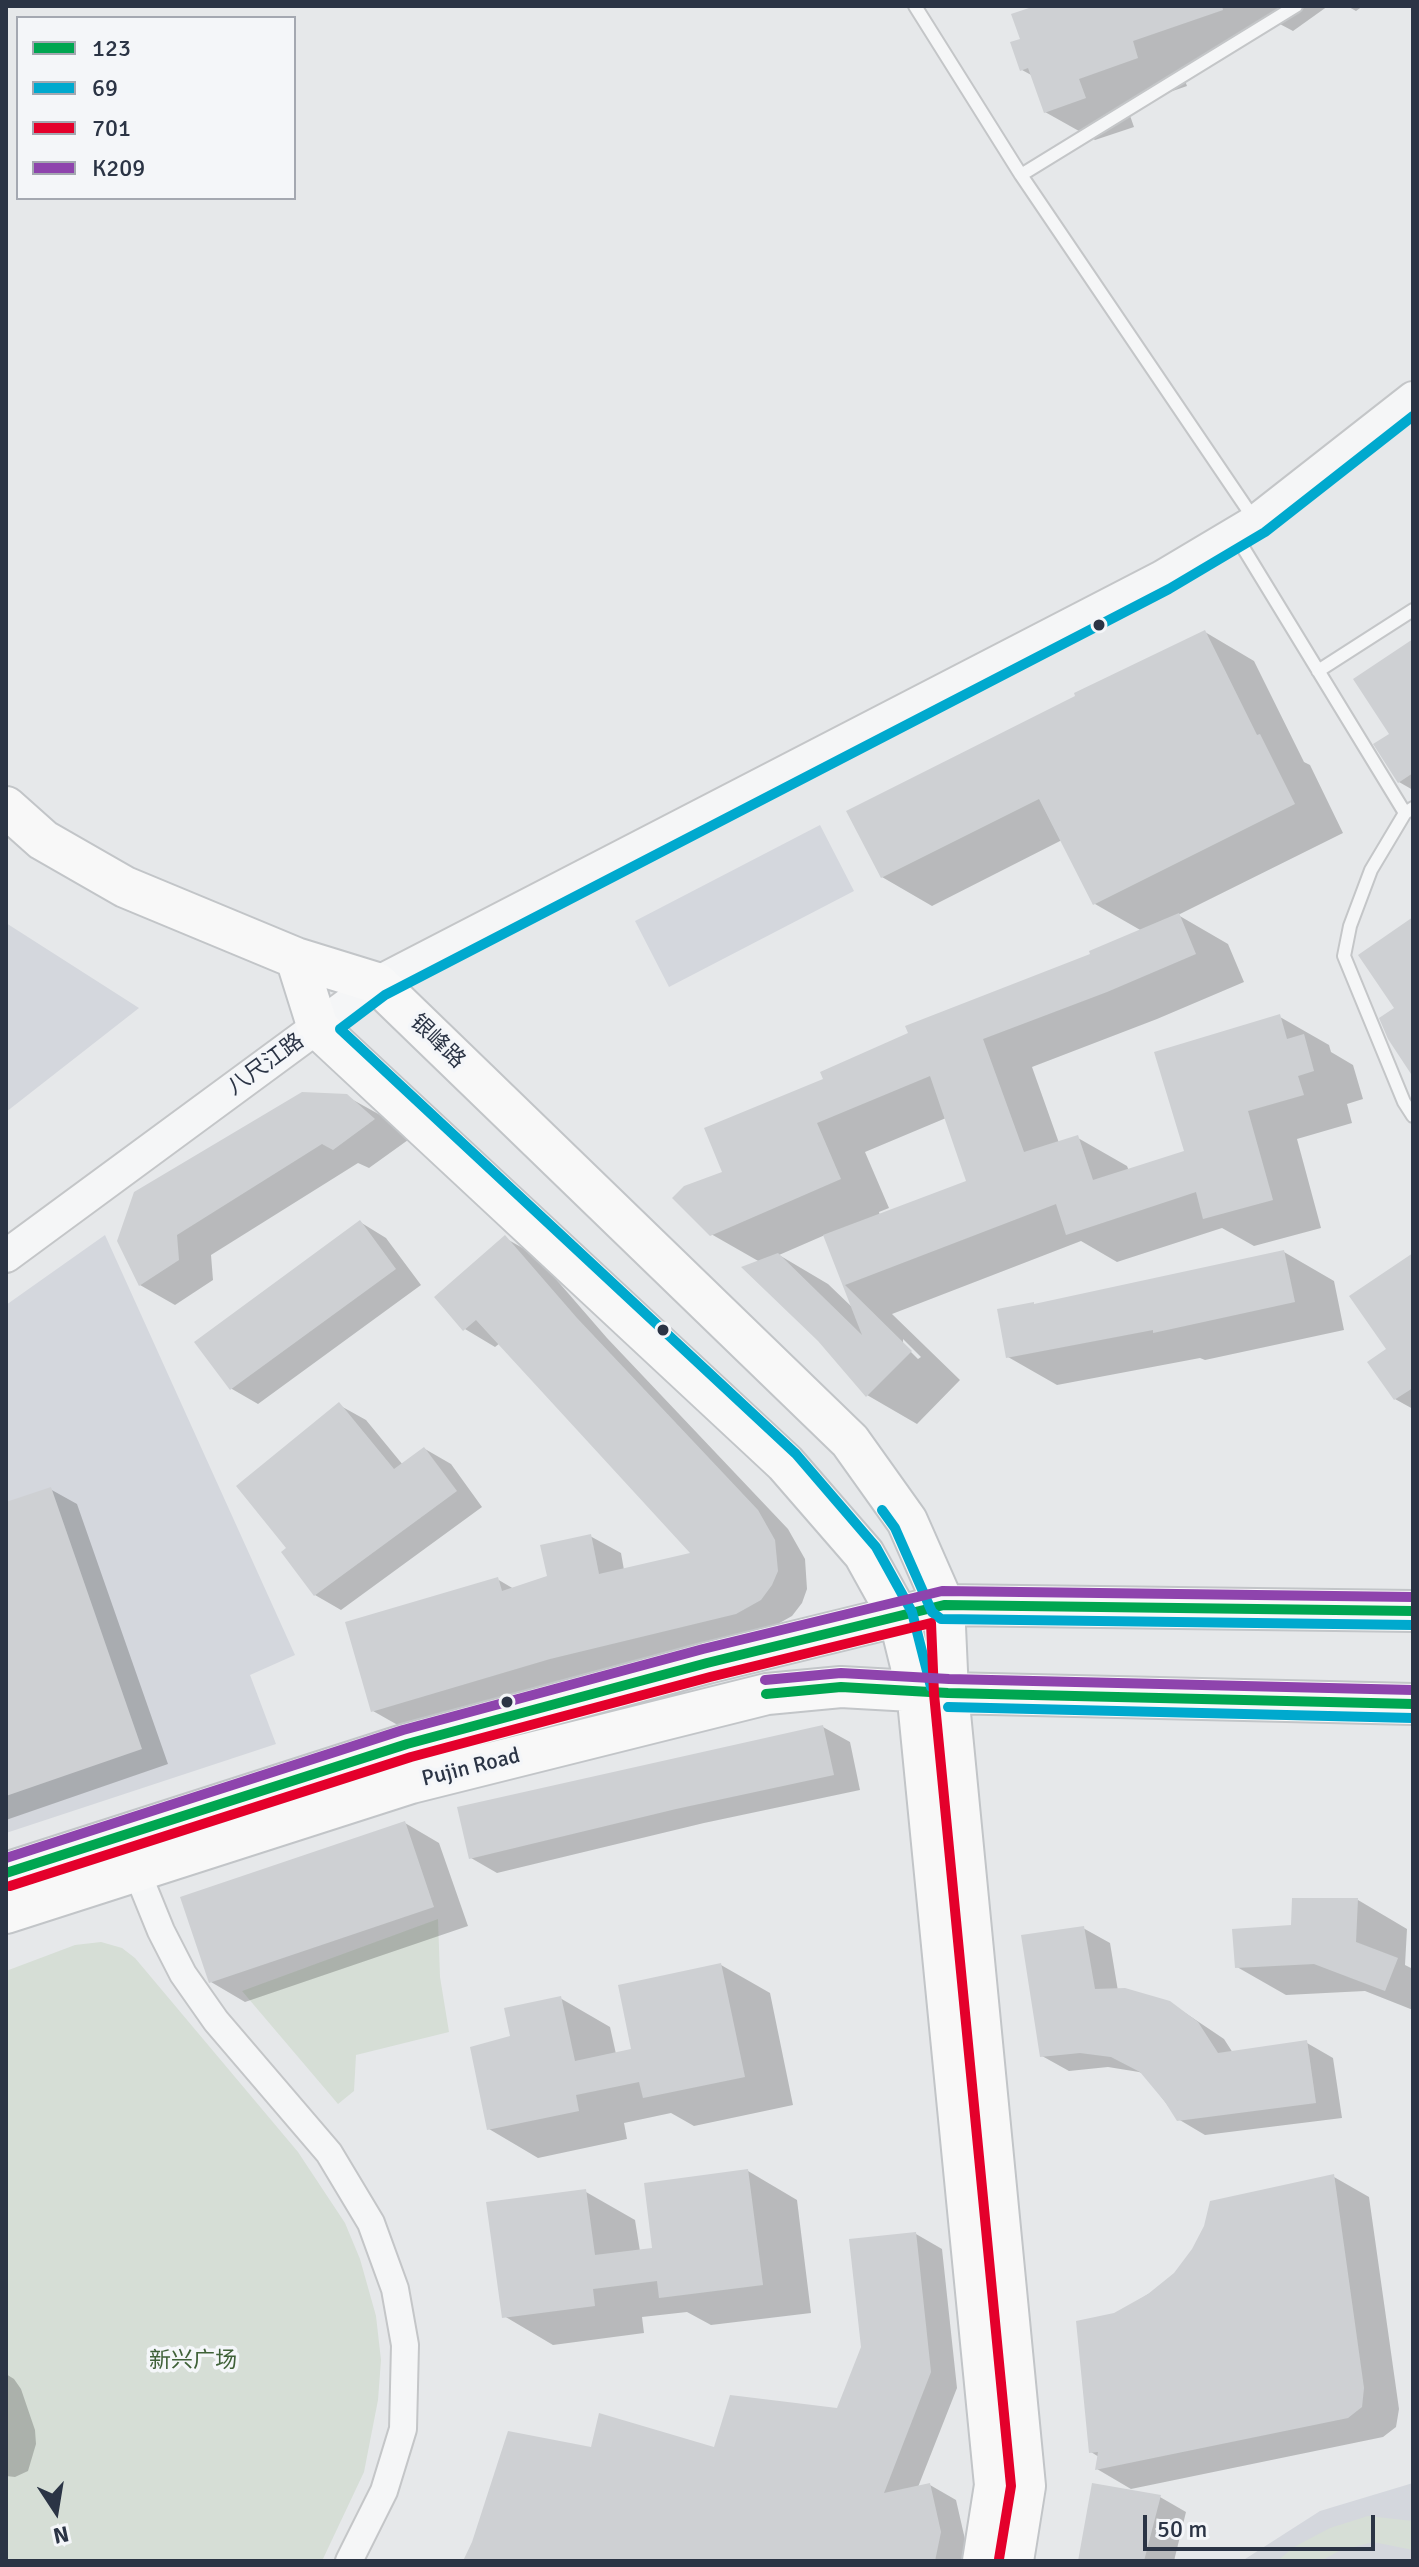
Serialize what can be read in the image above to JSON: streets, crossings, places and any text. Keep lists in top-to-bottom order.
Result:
{
  "streets": {
    "main road": ["银峰路", "Pujin Road"],
    "street": ["八尺江路"]
  },
  "crossings": [
    ["银峰路", "八尺江路"]
  ],
  "parks": ["新兴广场"],
  "lines": [
    "transit line 69",
    "transit line K209",
    "transit line 123",
    "transit line 701"
  ],
  "legend": [
    "123",
    "69",
    "701",
    "K209"
  ],
  "scale_bar": "50 m",
  "north": "bottom"
}
